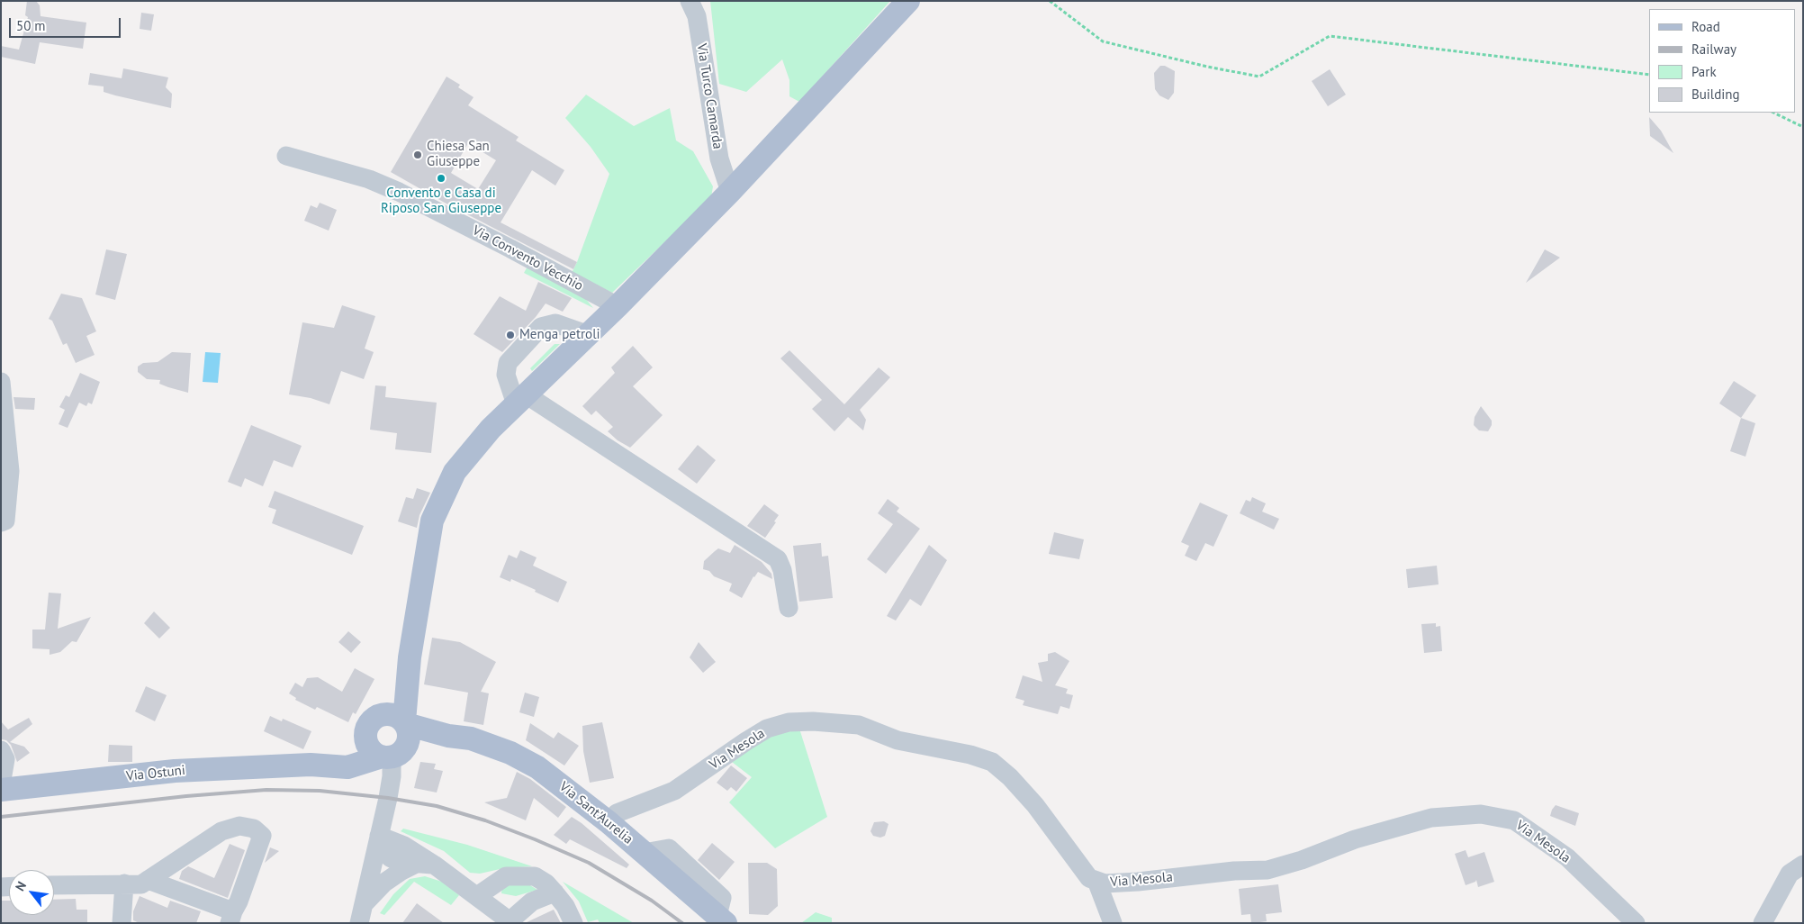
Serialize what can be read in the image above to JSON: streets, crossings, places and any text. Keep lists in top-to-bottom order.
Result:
{
  "streets": {
    "main road": ["Via Ostuni", "Via Sant'Aurelia"],
    "street": ["Via Turco Camarda", "Via Convento Vecchio", "Via Mesola"]
  },
  "crossings": [
    ["Via Mesola", "Via Sant'Aurelia"],
    ["Via Ostuni", "Via Sant'Aurelia"]
  ],
  "places": ["Chiesa San Giuseppe", "Convento e Casa di Riposo San Giuseppe", "Menga petroli"],
  "legend": [
    "Road",
    "Railway",
    "Park",
    "Building"
  ],
  "scale_bar": "50 m",
  "north": "top left"
}
